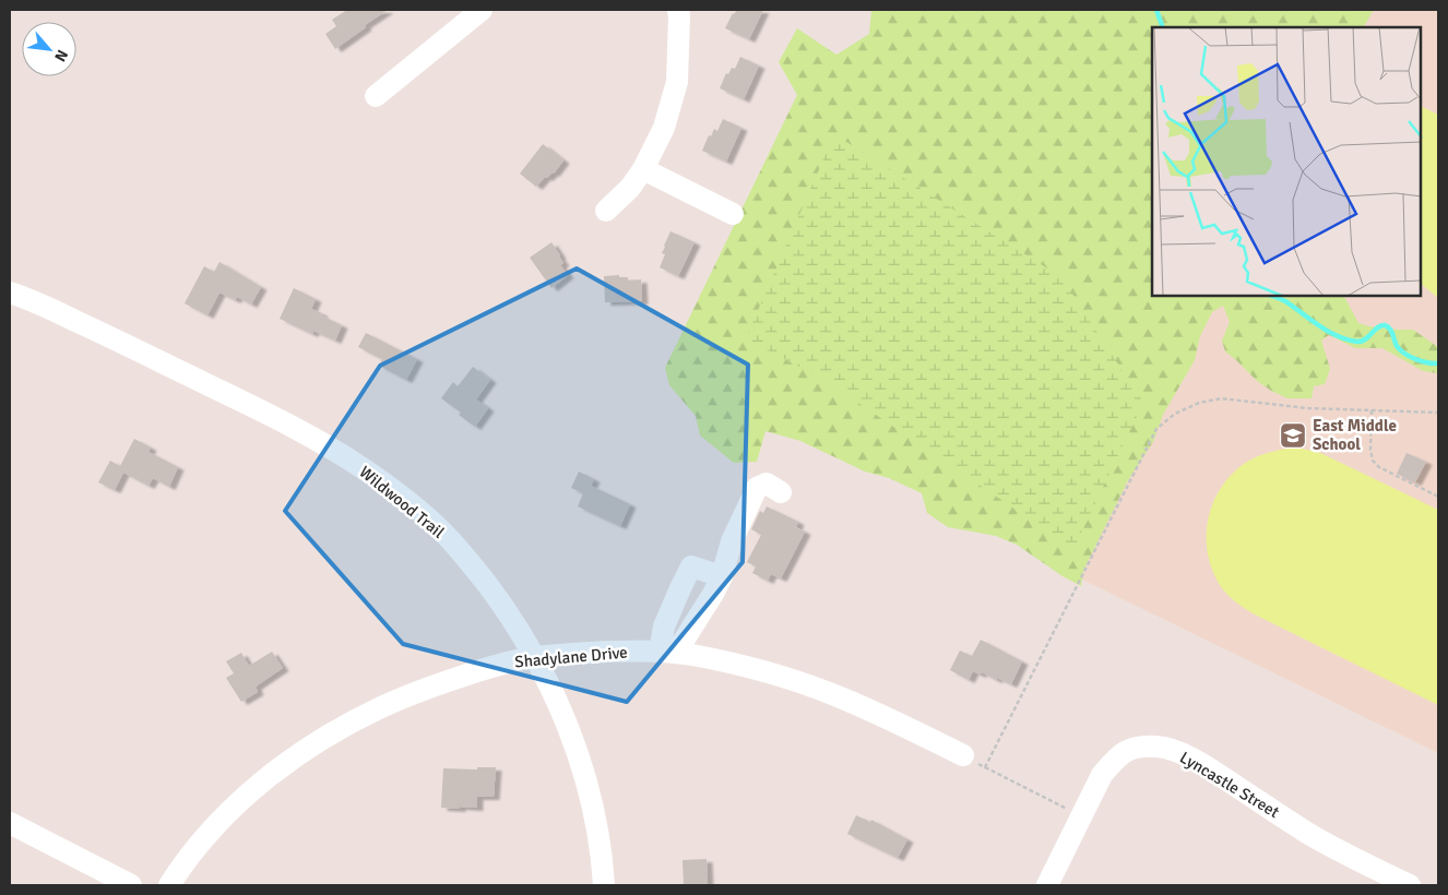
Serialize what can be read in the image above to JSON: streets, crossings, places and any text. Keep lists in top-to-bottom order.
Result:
{
  "streets": {
    "street": ["Wildwood Trail", "Shadylane Drive", "Lyncastle Street"]
  },
  "crossings": [
    ["Wildwood Trail", "Shadylane Drive"]
  ],
  "places": {
    "school or university": ["East Middle School"]
  },
  "north": "bottom right"
}
